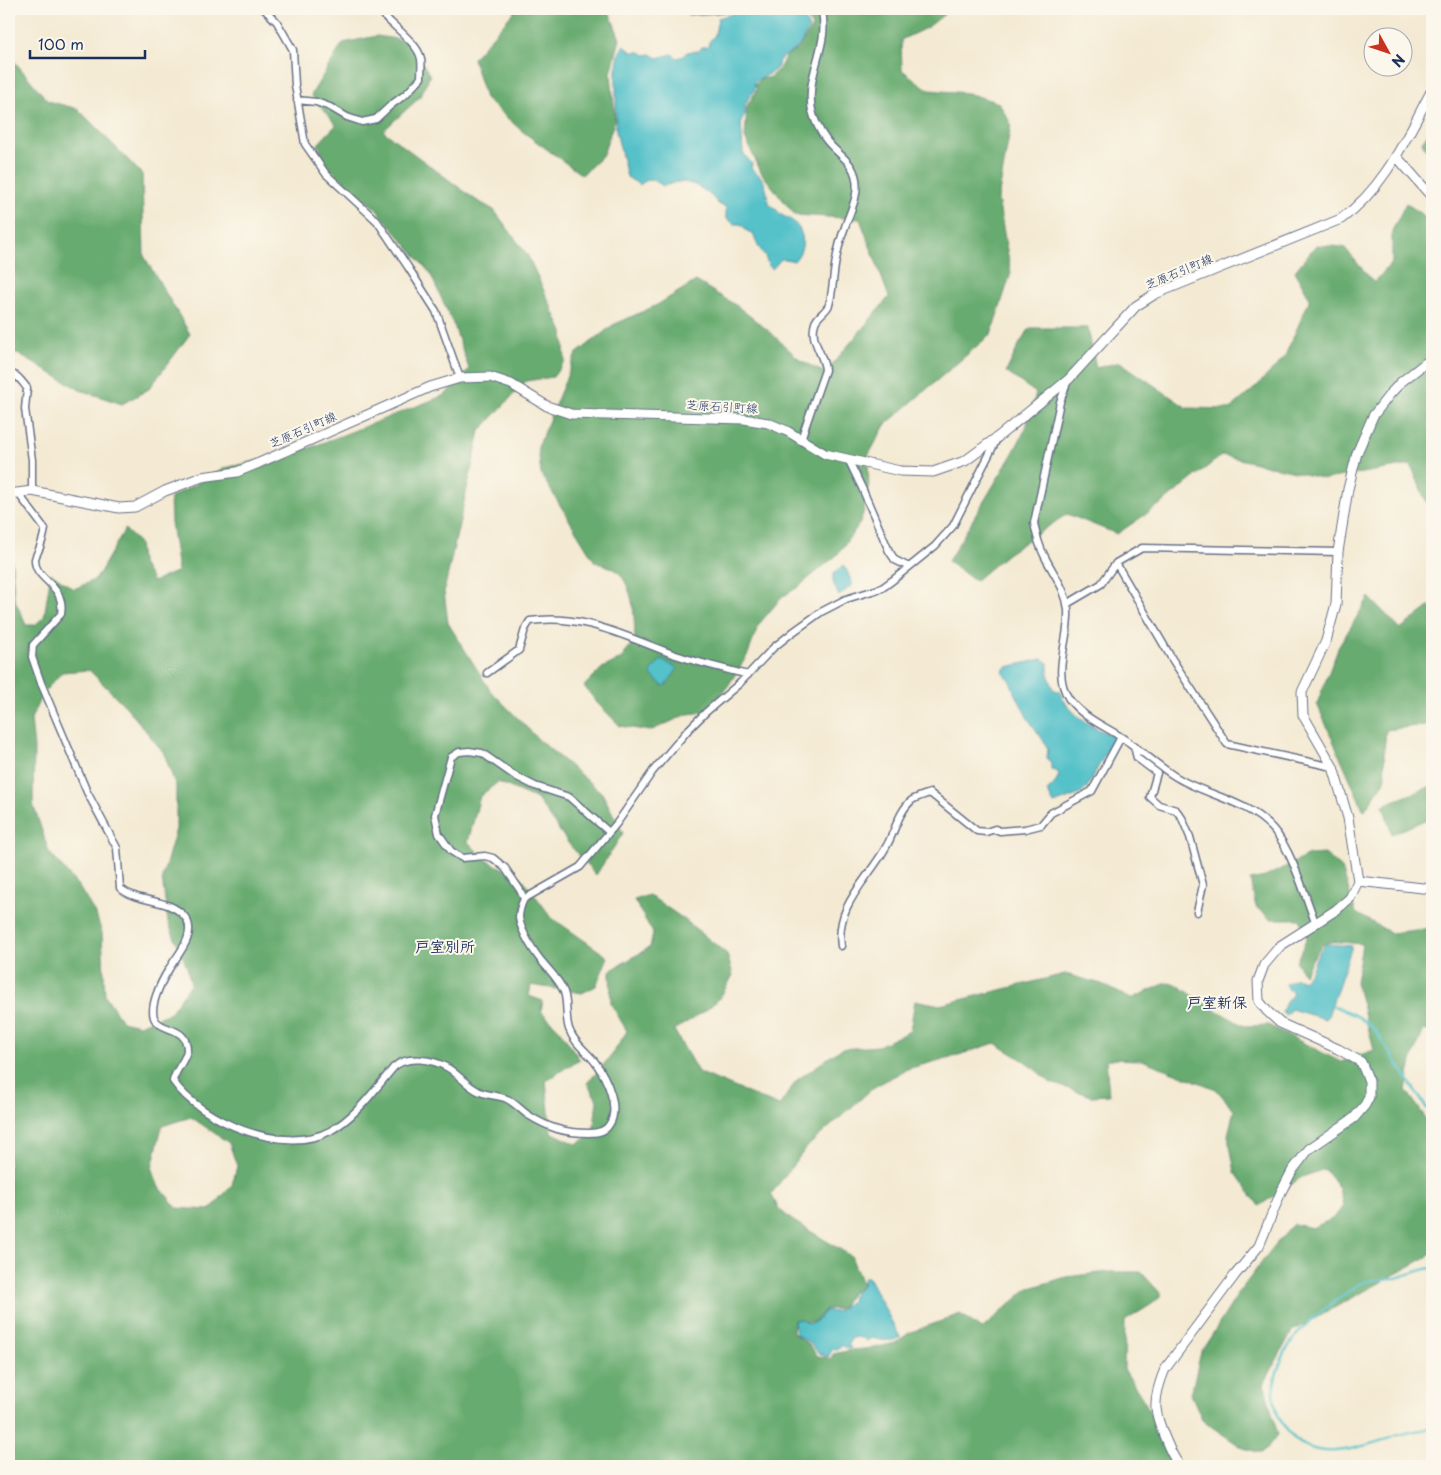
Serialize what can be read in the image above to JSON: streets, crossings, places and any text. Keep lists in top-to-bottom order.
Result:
{
  "streets": {
    "main road": ["芝原石引町線"]
  },
  "districts": ["戸室別所", "戸室新保"],
  "scale_bar": "100 m",
  "north": "bottom right"
}
